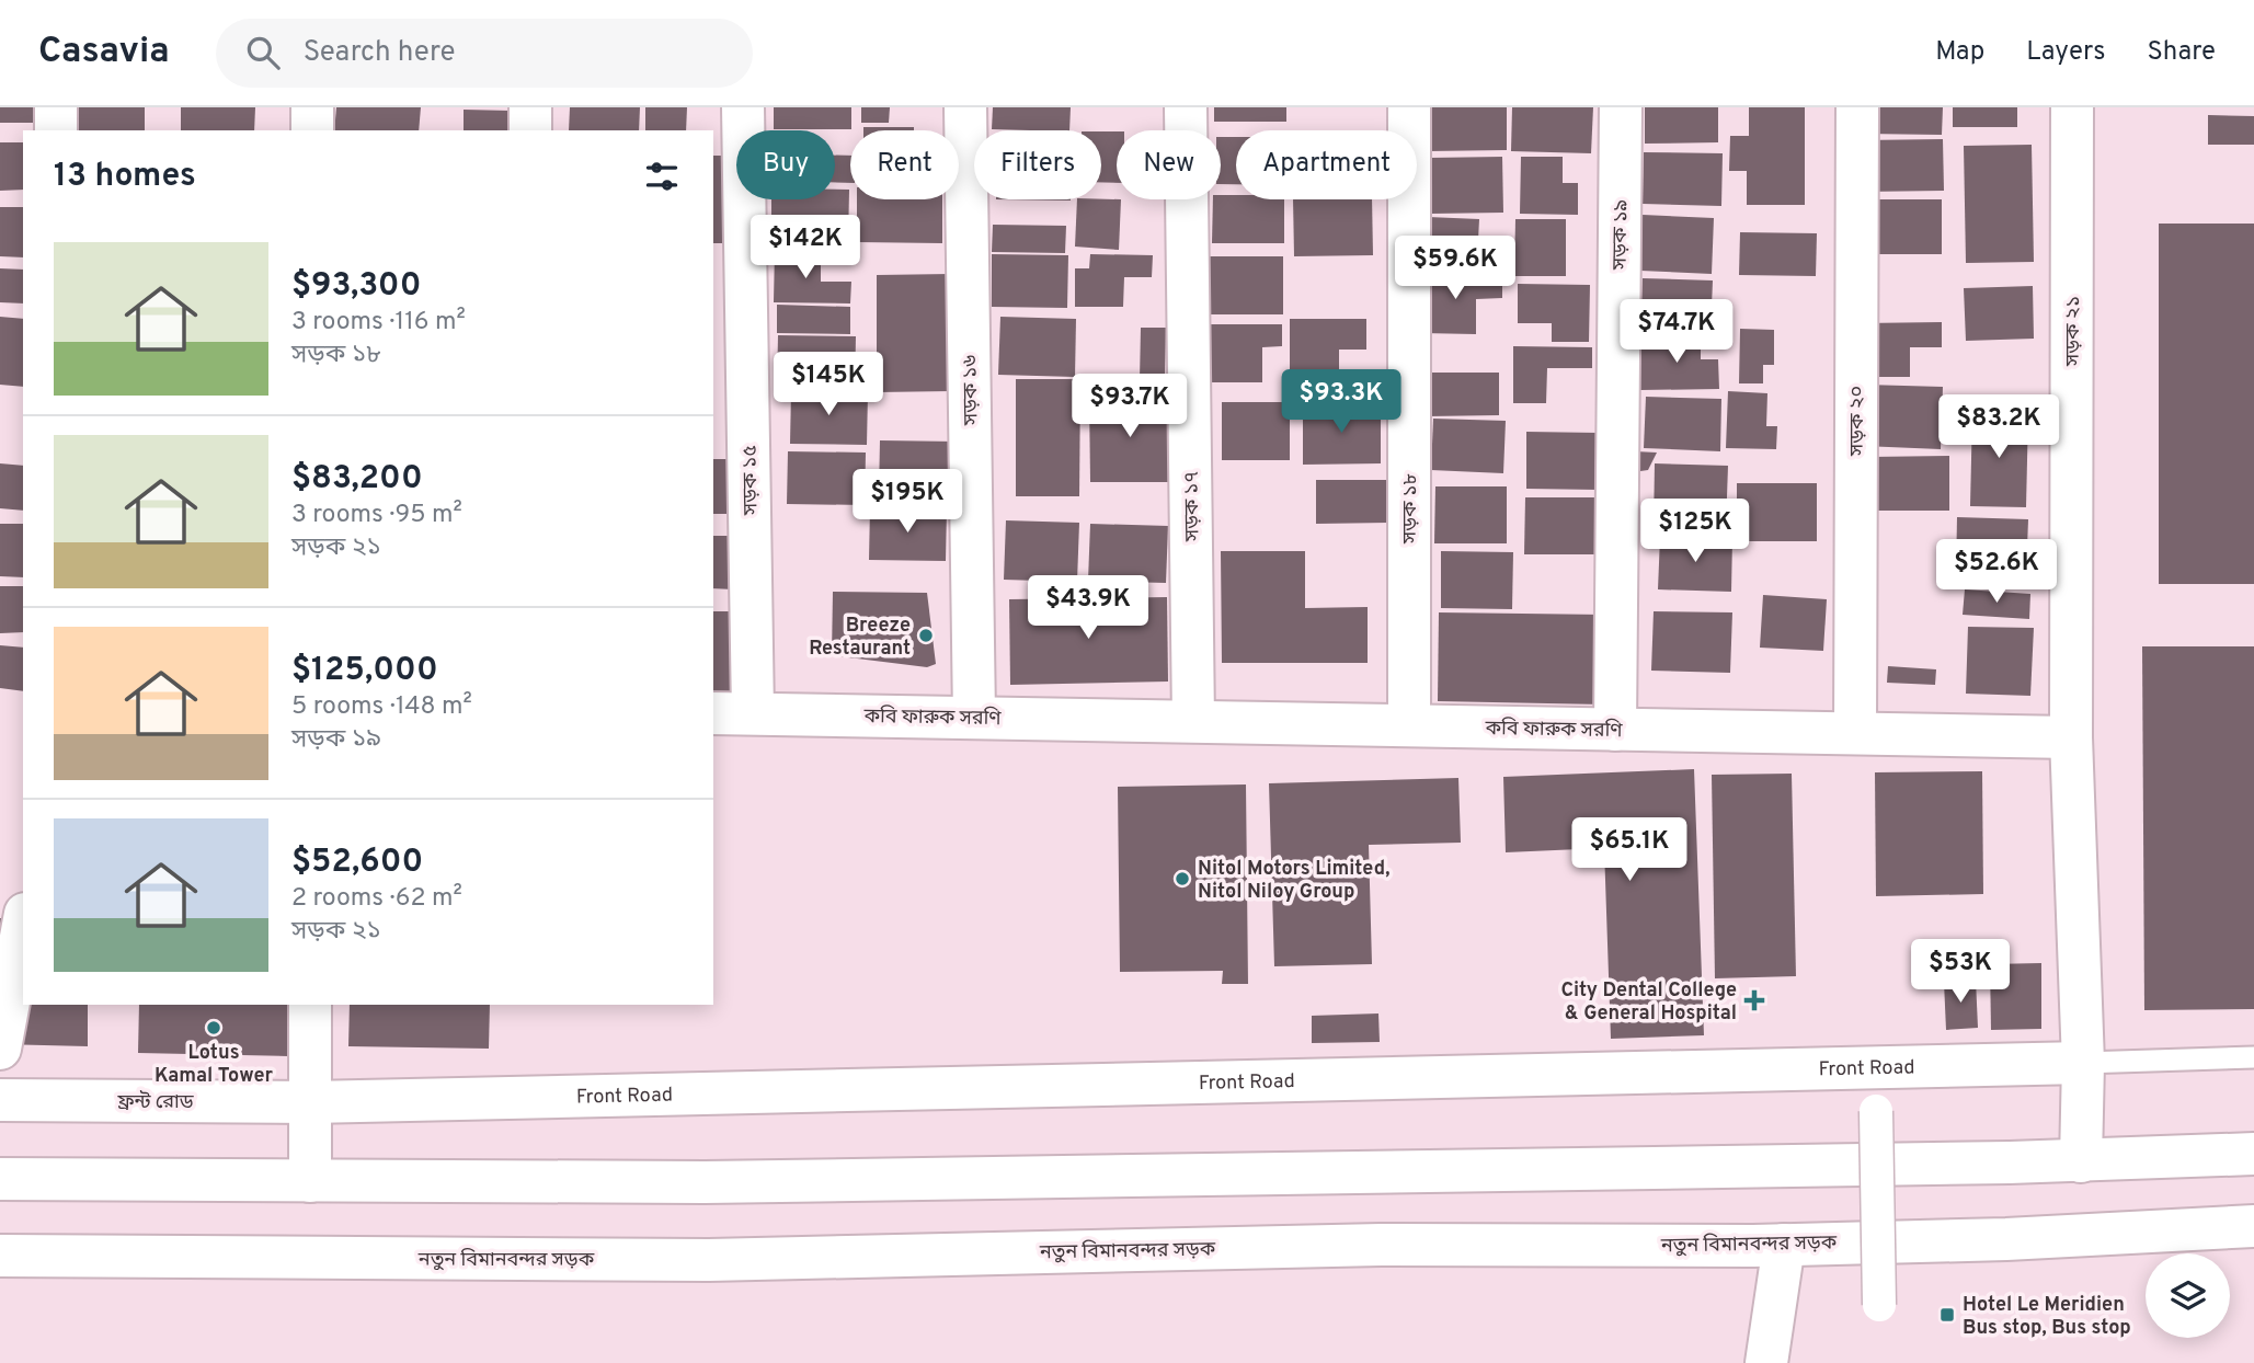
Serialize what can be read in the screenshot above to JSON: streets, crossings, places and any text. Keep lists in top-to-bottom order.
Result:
{
  "streets": {
    "main road": [
      "সড়ক ১৯",
      "সড়ক ২১",
      "সড়ক ১৬",
      "সড়ক ২০",
      "সড়ক ১৫",
      "সড়ক ১৭",
      "সড়ক ১৮",
      "কবি ফারুক সরণি",
      "Front Road",
      "ফ্রন্ট রোড",
      "নতুন বিমানবন্দর সড়ক"
    ]
  },
  "crossings": [
    ["সড়ক ১৯", "কবি ফারুক সরণি"],
    ["সড়ক ২১", "কবি ফারুক সরণি"],
    ["সড়ক ১৬", "কবি ফারুক সরণি"],
    ["সড়ক ২০", "কবি ফারুক সরণি"],
    ["সড়ক ১৫", "কবি ফারুক সরণি"],
    ["সড়ক ১৭", "কবি ফারুক সরণি"],
    ["সড়ক ১৮", "কবি ফারুক সরণি"],
    ["Front Road", "ফ্রন্ট রোড"]
  ],
  "places": {
    "other": ["Breeze Restaurant", "Nitol Motors Limited, Nitol Niloy Group", "Lotus Kamal Tower"],
    "health": ["City Dental College & General Hospital"],
    "transit": ["Hotel Le Meridien Bus stop, Bus stop"]
  },
  "page": {
    "header": "Casavia",
    "search": "Search here",
    "nav": ["Map", "Layers", "Share"],
    "chip": [
      "Buy",
      "Rent",
      "Filters",
      "New",
      "Apartment"
    ],
    "heading": "13 homes",
    "price": [
      "$142K",
      "$59.6K",
      "$74.7K",
      "$145K",
      "$93.3K",
      "$93.7K",
      "$83.2K",
      "$195K",
      "$125K",
      "$52.6K",
      "$43.9K",
      "$65.1K",
      "$53K"
    ],
    "list": [
      {
        "name": "$93,300",
        "note": "3 rooms · 116 m² · সড়ক ১৮"
      },
      {
        "name": "$83,200",
        "note": "3 rooms · 95 m² · সড়ক ২১"
      },
      {
        "name": "$125,000",
        "note": "5 rooms · 148 m² · সড়ক ১৯"
      },
      {
        "name": "$52,600",
        "note": "2 rooms · 62 m² · সড়ক ২১"
      }
    ]
  }
}
